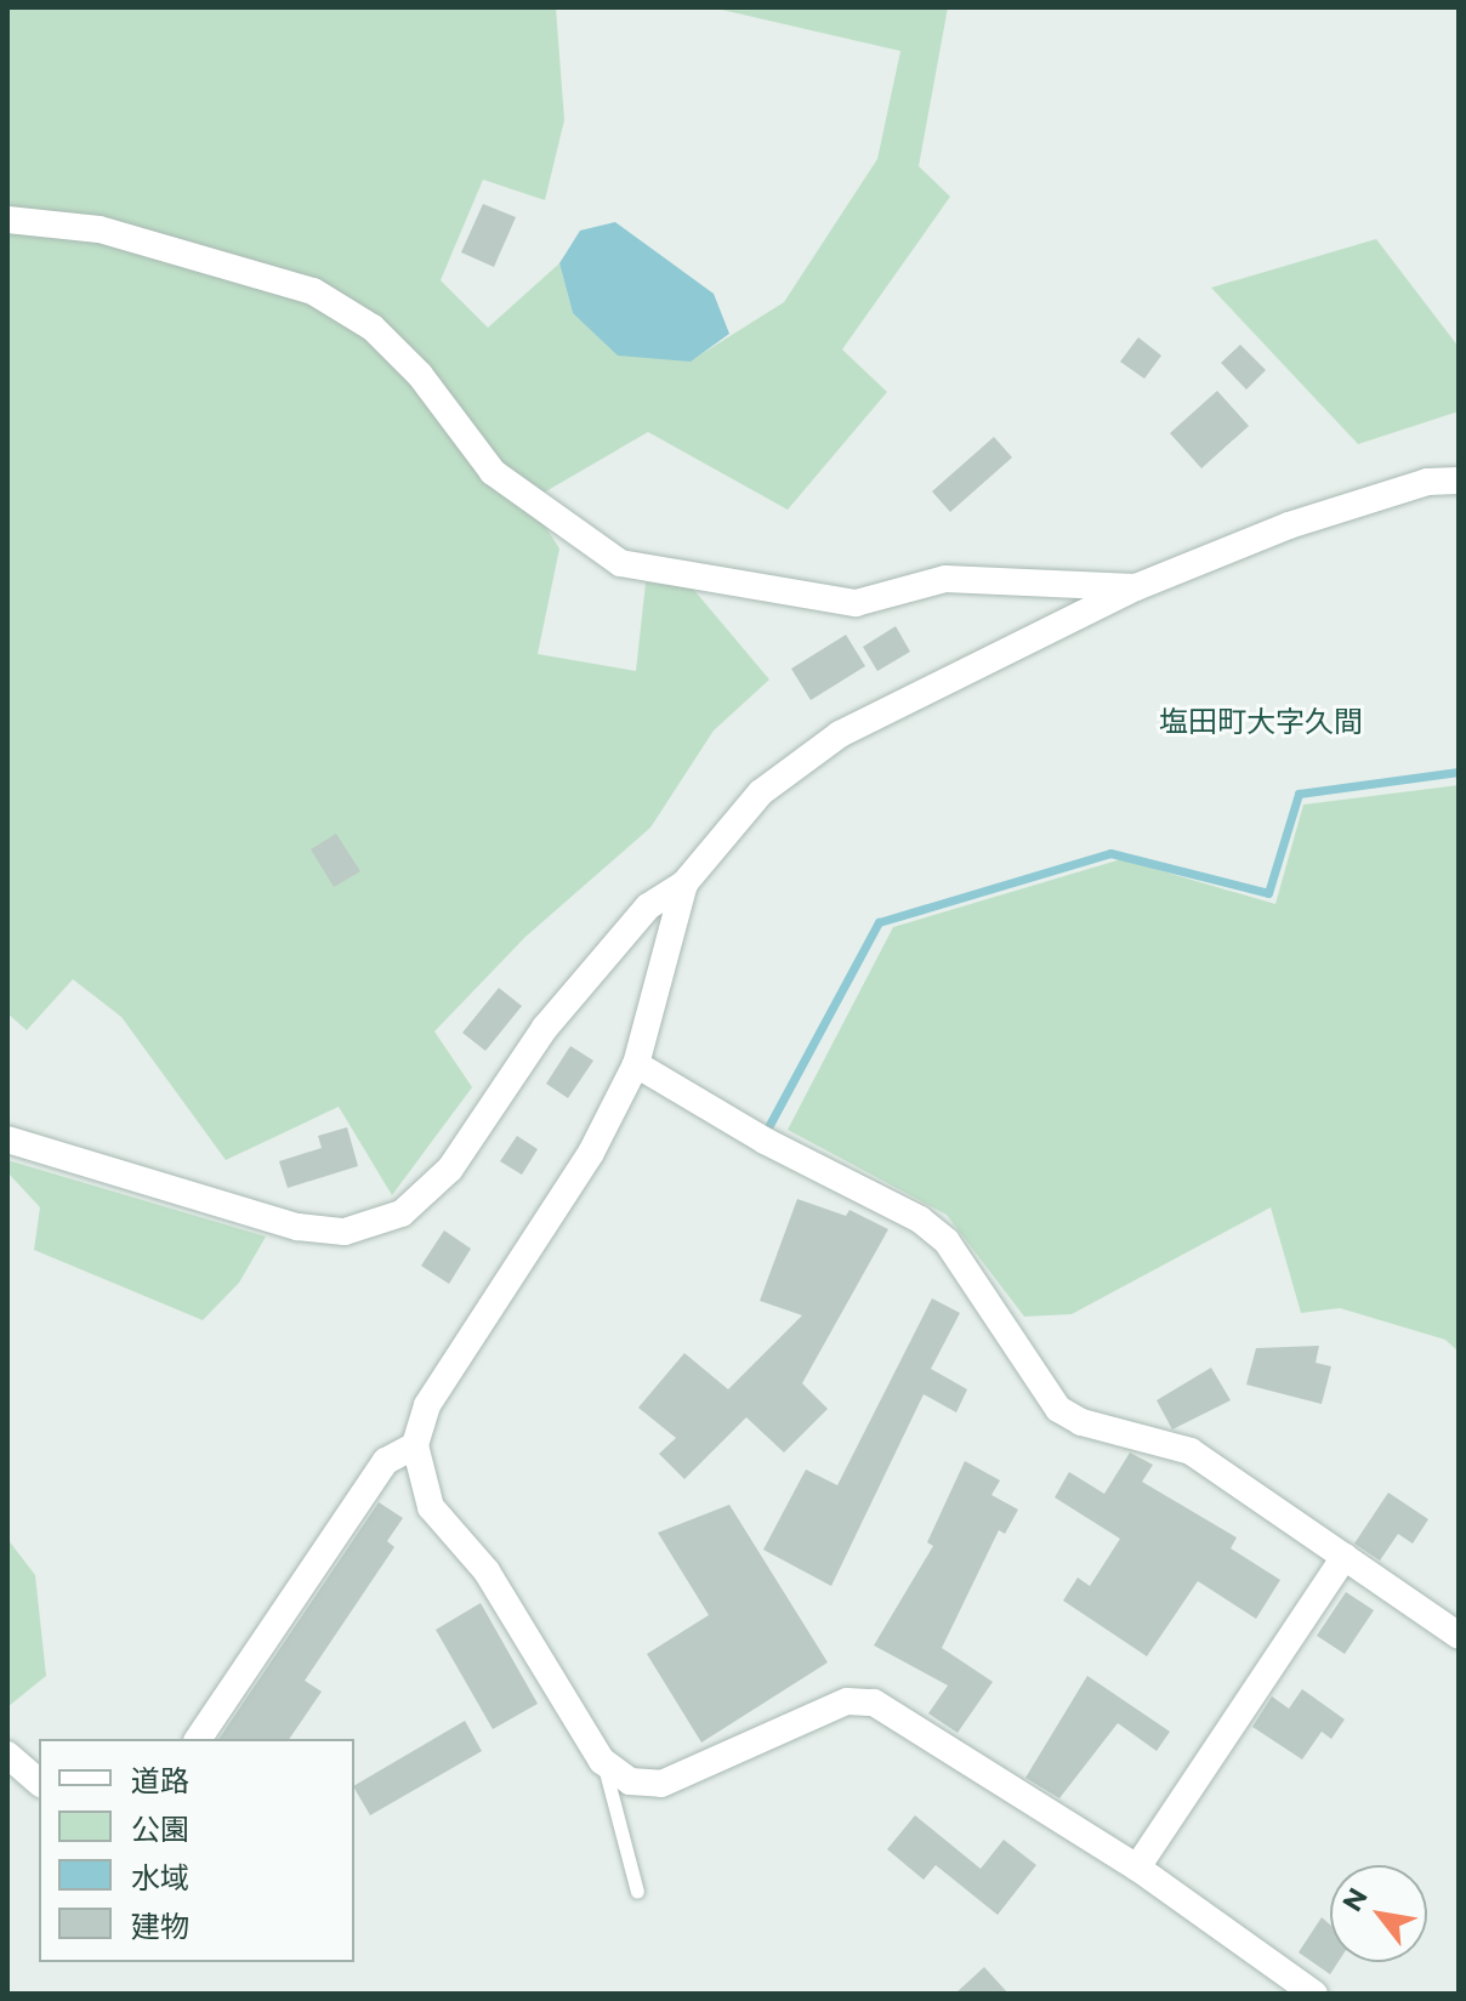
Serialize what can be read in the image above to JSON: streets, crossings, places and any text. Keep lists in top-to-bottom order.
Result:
{
  "districts": ["塩田町大字久間"],
  "legend": [
    "道路",
    "公園",
    "水域",
    "建物"
  ],
  "north": "top left"
}
